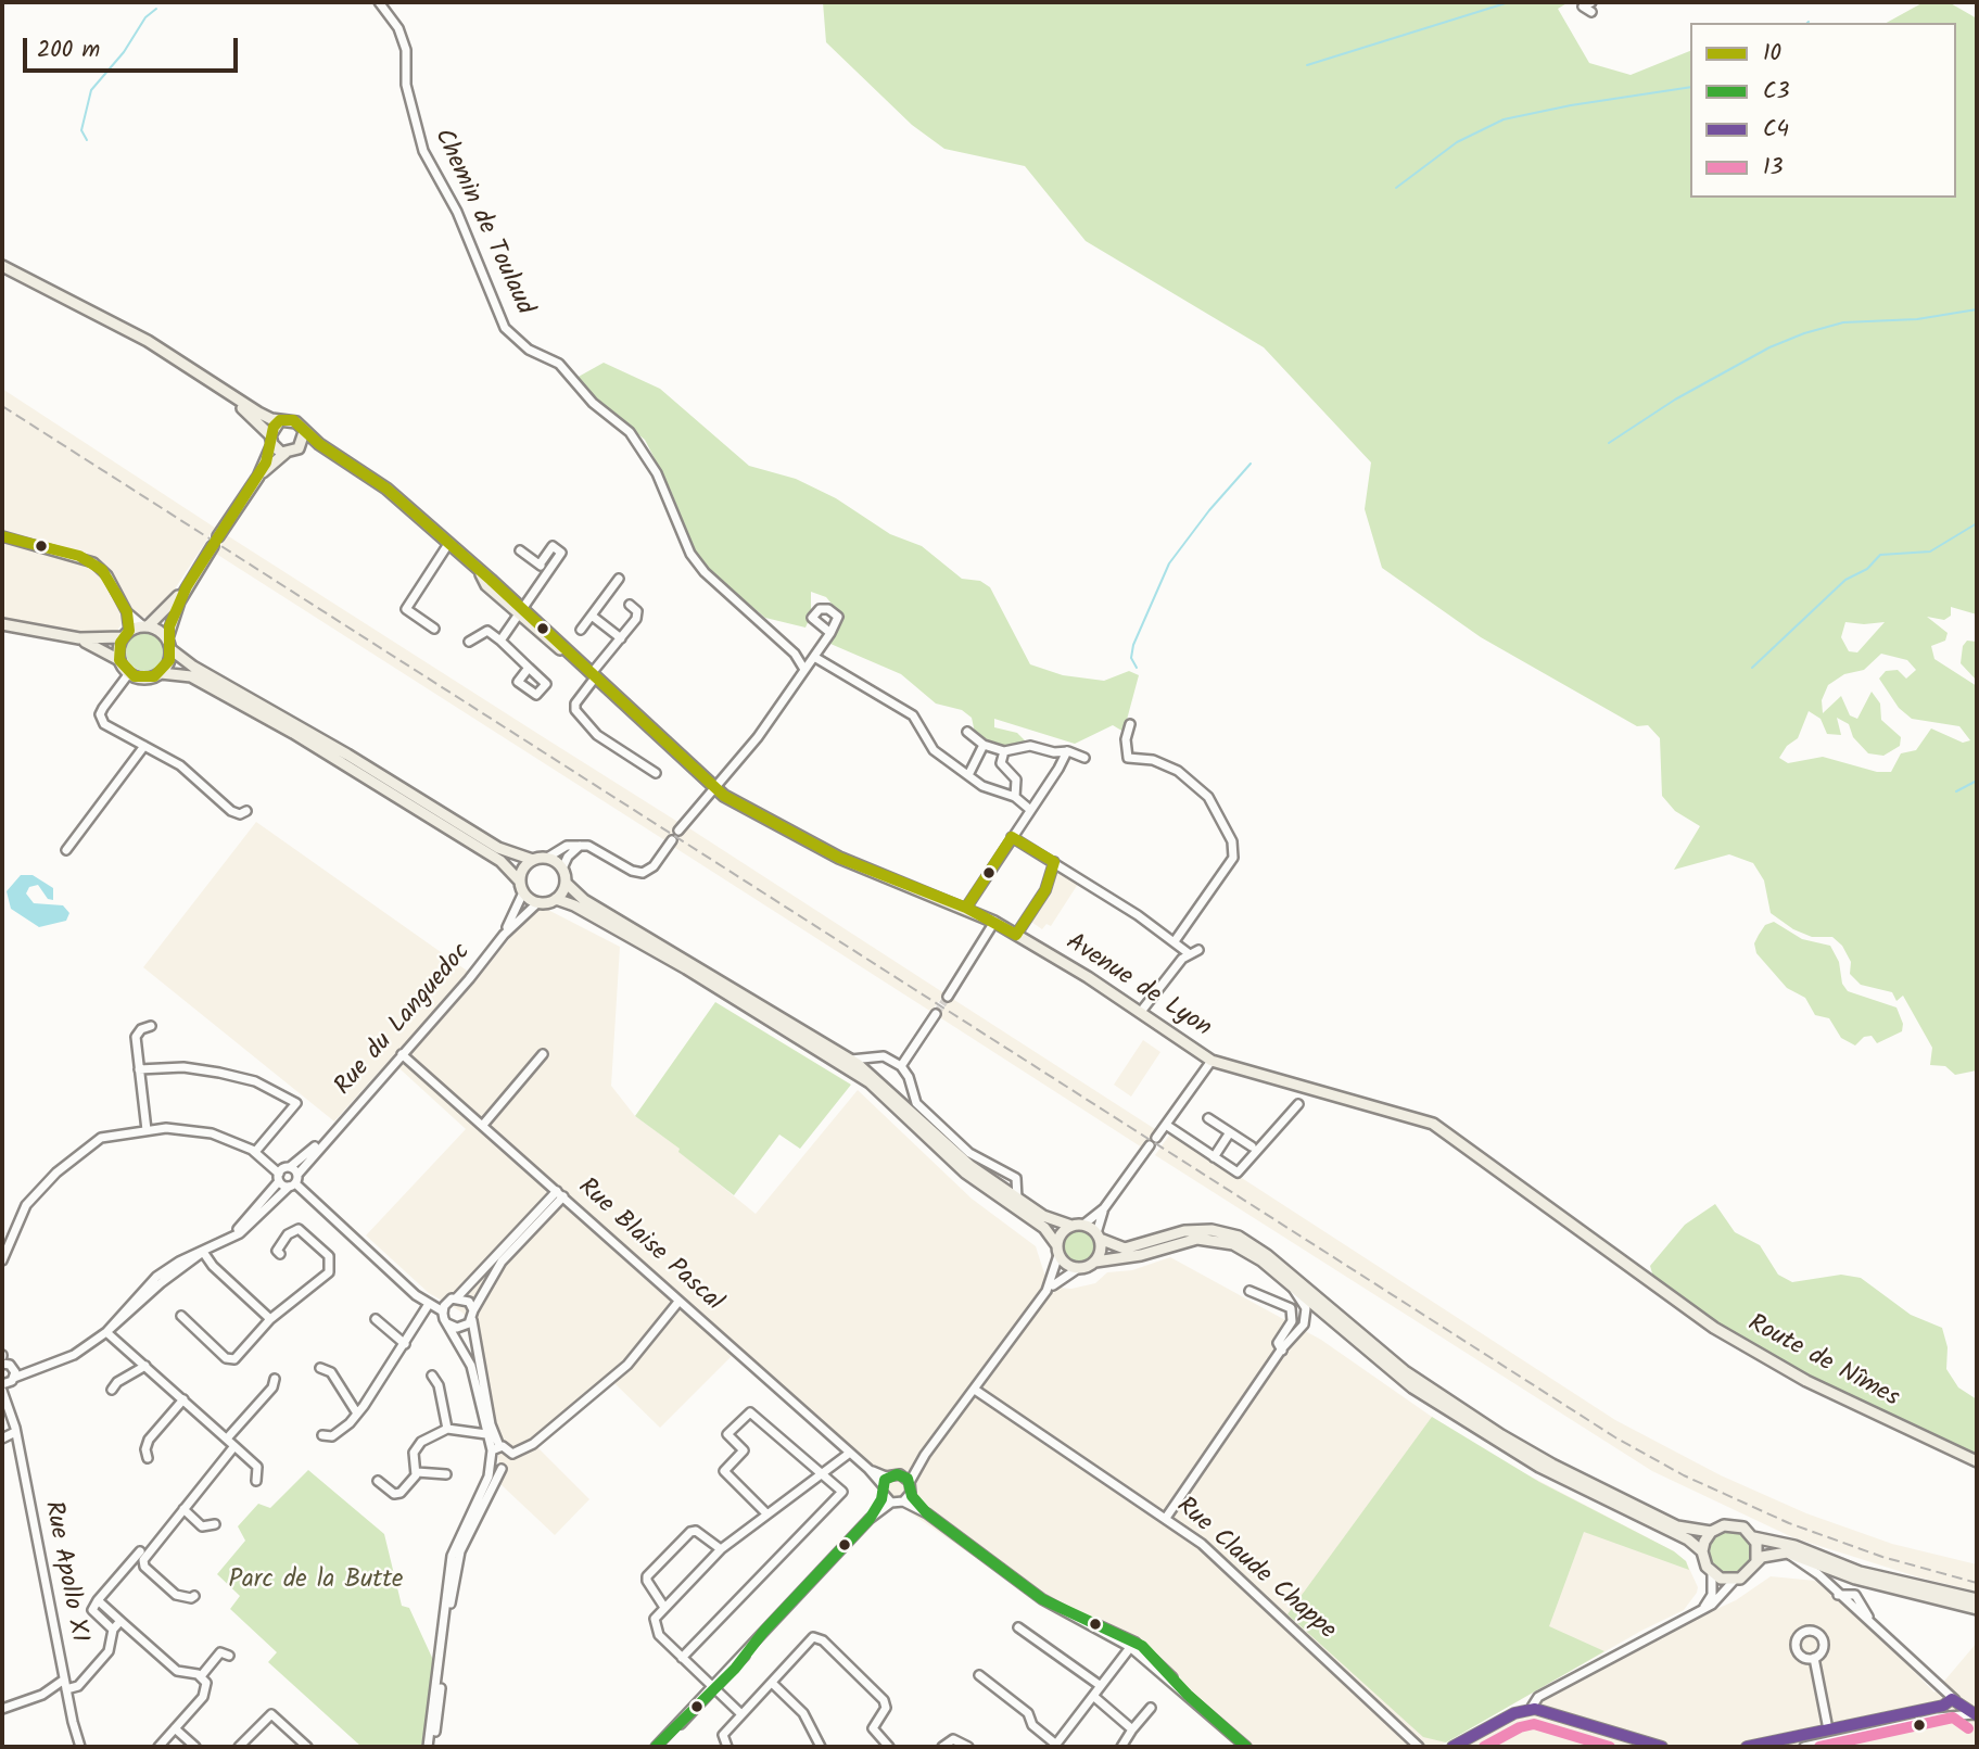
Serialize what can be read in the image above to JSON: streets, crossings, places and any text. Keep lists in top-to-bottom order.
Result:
{
  "streets": {
    "main road": ["Avenue de Lyon", "Route de Nîmes"],
    "street": [
      "Chemin de Toulaud",
      "Rue du Languedoc",
      "Rue Blaise Pascal",
      "Rue Claude Chappe",
      "Rue Apollo XI"
    ]
  },
  "crossings": [
    ["Avenue de Lyon", "Route de Nîmes"],
    ["Rue du Languedoc", "Rue Blaise Pascal"],
    ["Rue du Languedoc", "Rue Apollo XI"]
  ],
  "parks": ["Parc de la Butte"],
  "lines": [
    "transit line 10",
    "transit line C3",
    "transit line C4",
    "transit line 13"
  ],
  "legend": [
    "10",
    "C3",
    "C4",
    "13"
  ],
  "scale_bar": "200 m"
}
